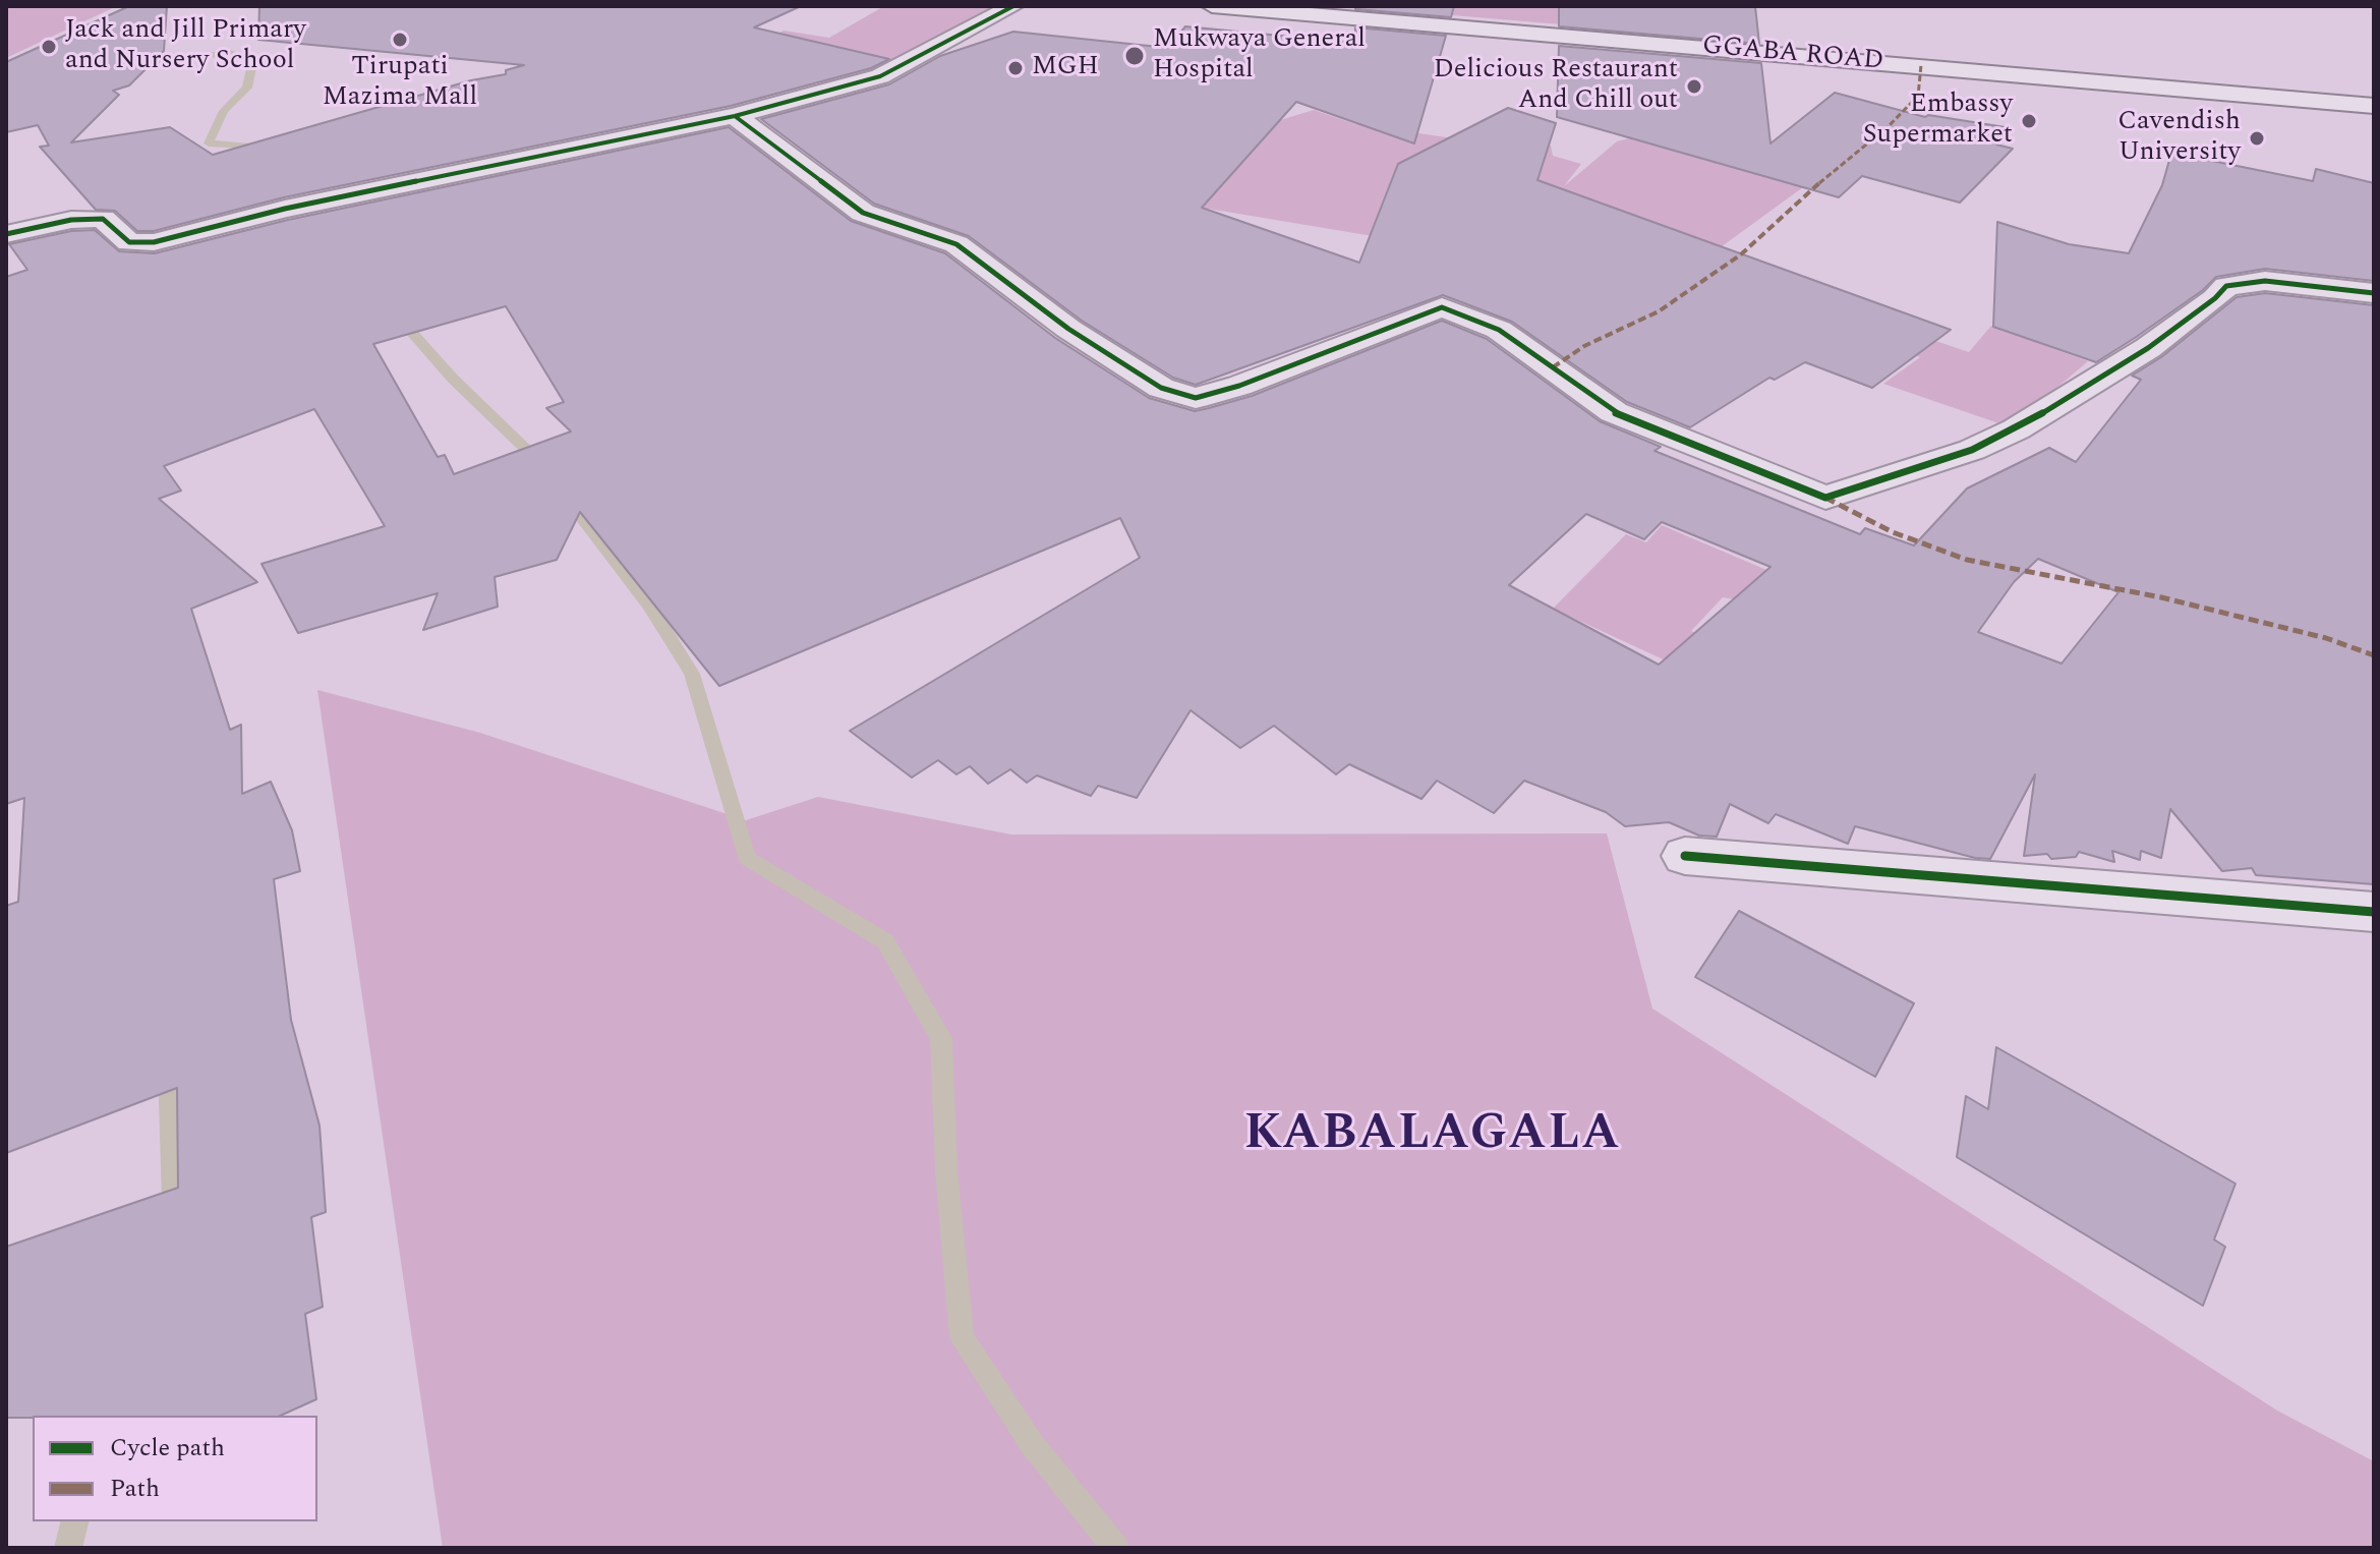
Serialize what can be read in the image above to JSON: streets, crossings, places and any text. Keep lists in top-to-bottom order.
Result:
{
  "streets": {
    "street": ["GGABA ROAD"]
  },
  "districts": ["KABALAGALA"],
  "places": [
    "Tirupati Mazima Mall",
    "Jack and Jill Primary and Nursery School",
    "Mukwaya General Hospital",
    "MGH",
    "Delicious Restaurant And Chill out",
    "Embassy Supermarket",
    "Cavendish University"
  ],
  "legend": ["Cycle path", "Path"]
}
